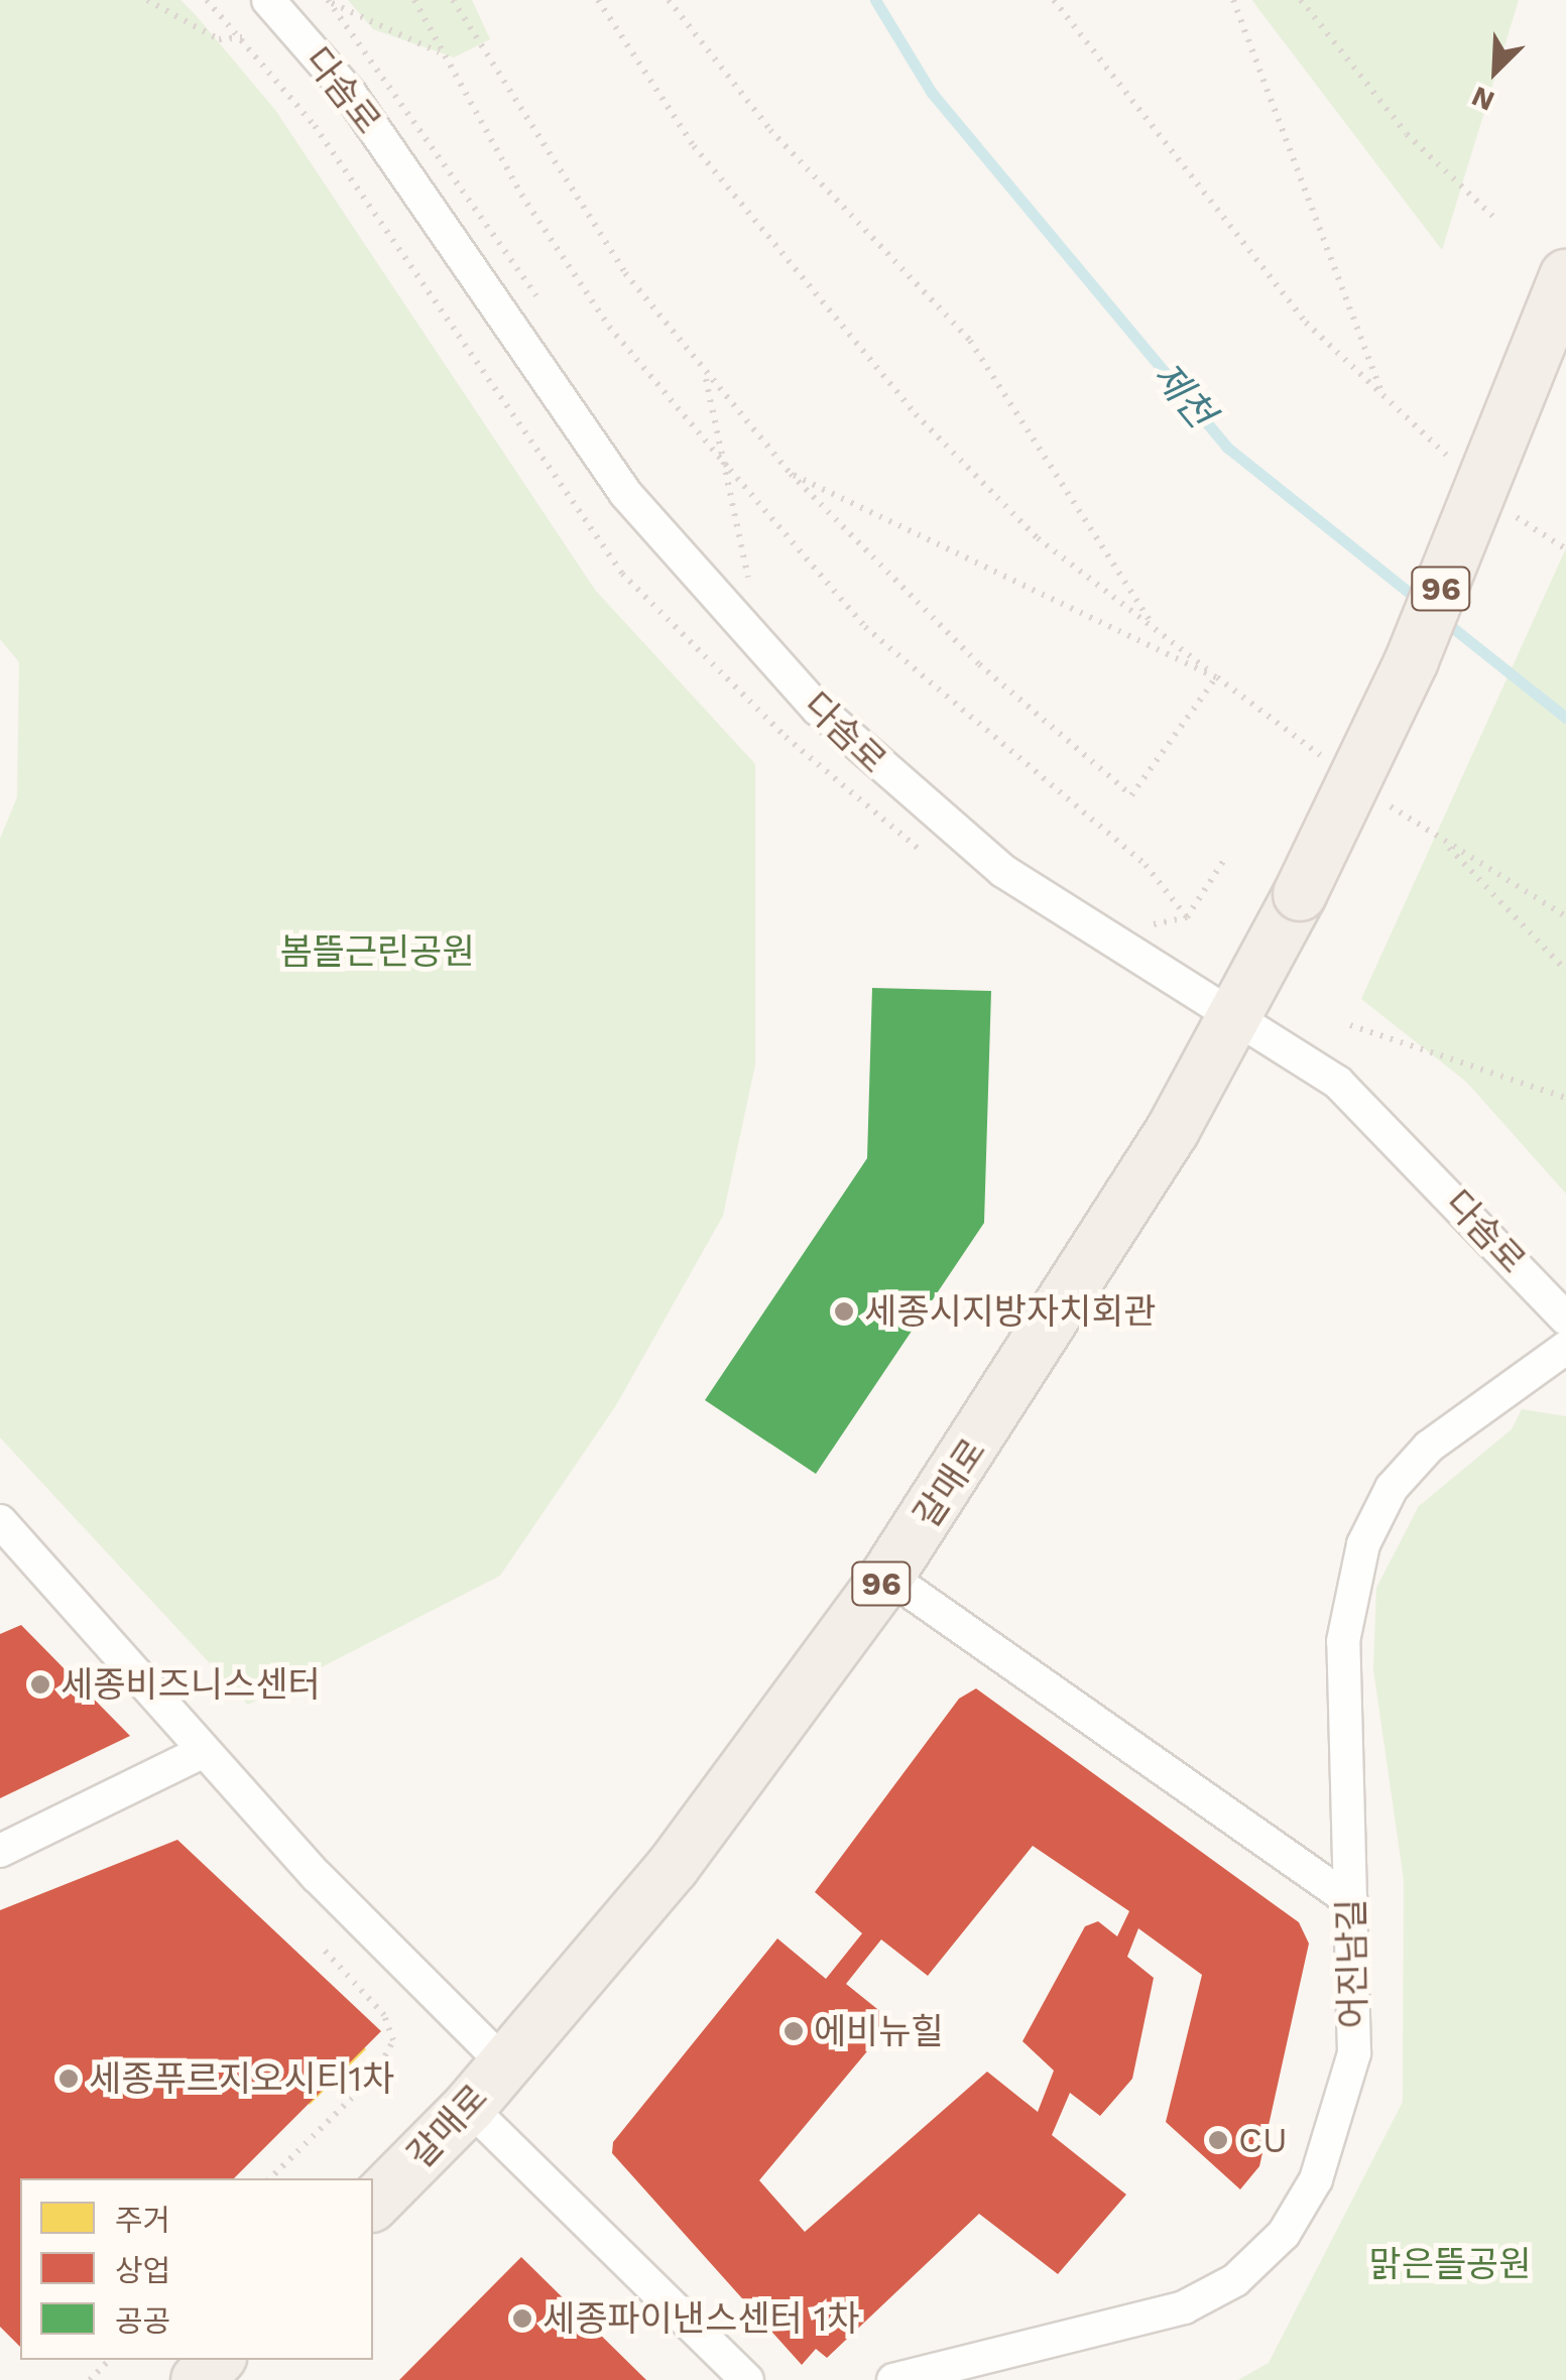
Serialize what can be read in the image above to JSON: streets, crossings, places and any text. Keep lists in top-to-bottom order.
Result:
{
  "streets": {
    "main road": ["96", "갈매로"],
    "street": ["다솜로", "어진남길"]
  },
  "crossings": [
    ["다솜로", "갈매로"]
  ],
  "water": ["제천"],
  "parks": ["봄뜰근린공원", "맑은뜰공원"],
  "places": [
    "세종시지방자치회관",
    "세종비즈니스센터",
    "에비뉴힐",
    "세종푸르지오시티1차",
    "CU",
    "세종파이낸스센터 1차"
  ],
  "legend": ["주거", "상업", "공공"],
  "north": "bottom left"
}
